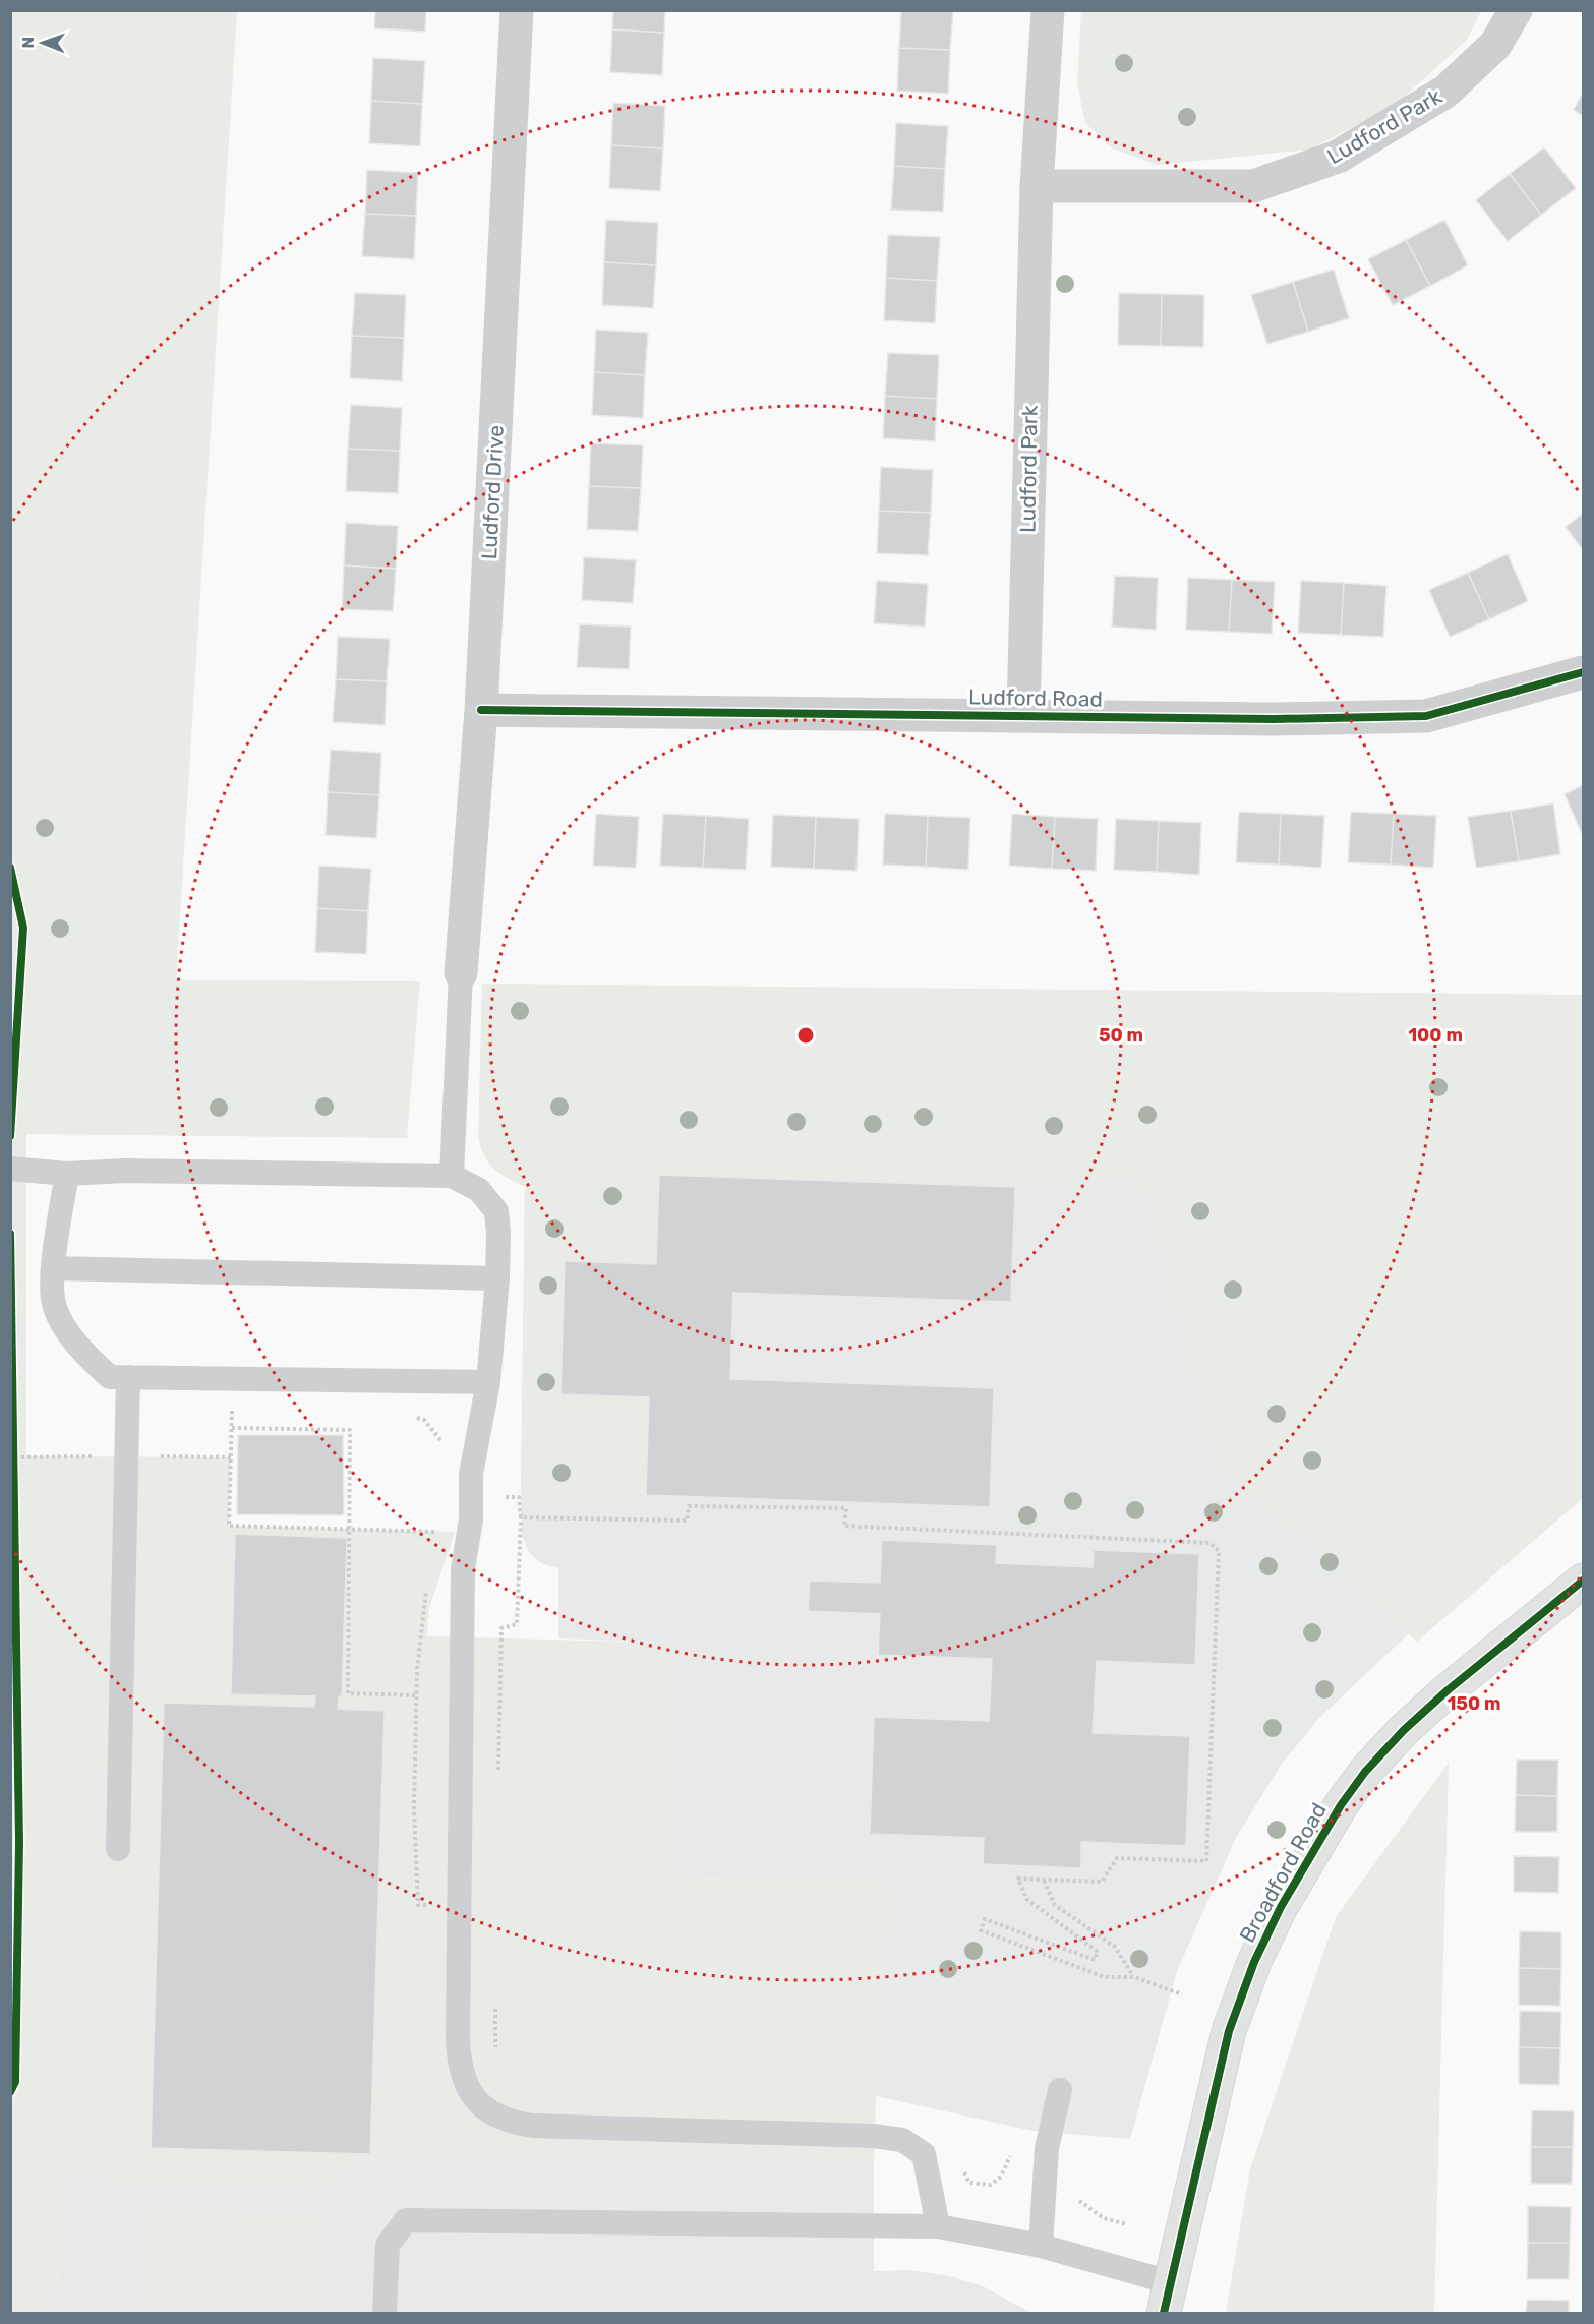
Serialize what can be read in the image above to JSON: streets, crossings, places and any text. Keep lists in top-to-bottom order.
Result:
{
  "streets": {
    "street": [
      "Ludford Park",
      "Ludford Drive",
      "Ludford Road",
      "Broadford Road"
    ]
  },
  "crossings": [
    ["Ludford Park", "Ludford Road"],
    ["Ludford Drive", "Ludford Road"]
  ],
  "north": "left",
  "rings": ["50 m", "100 m", "150 m"]
}
